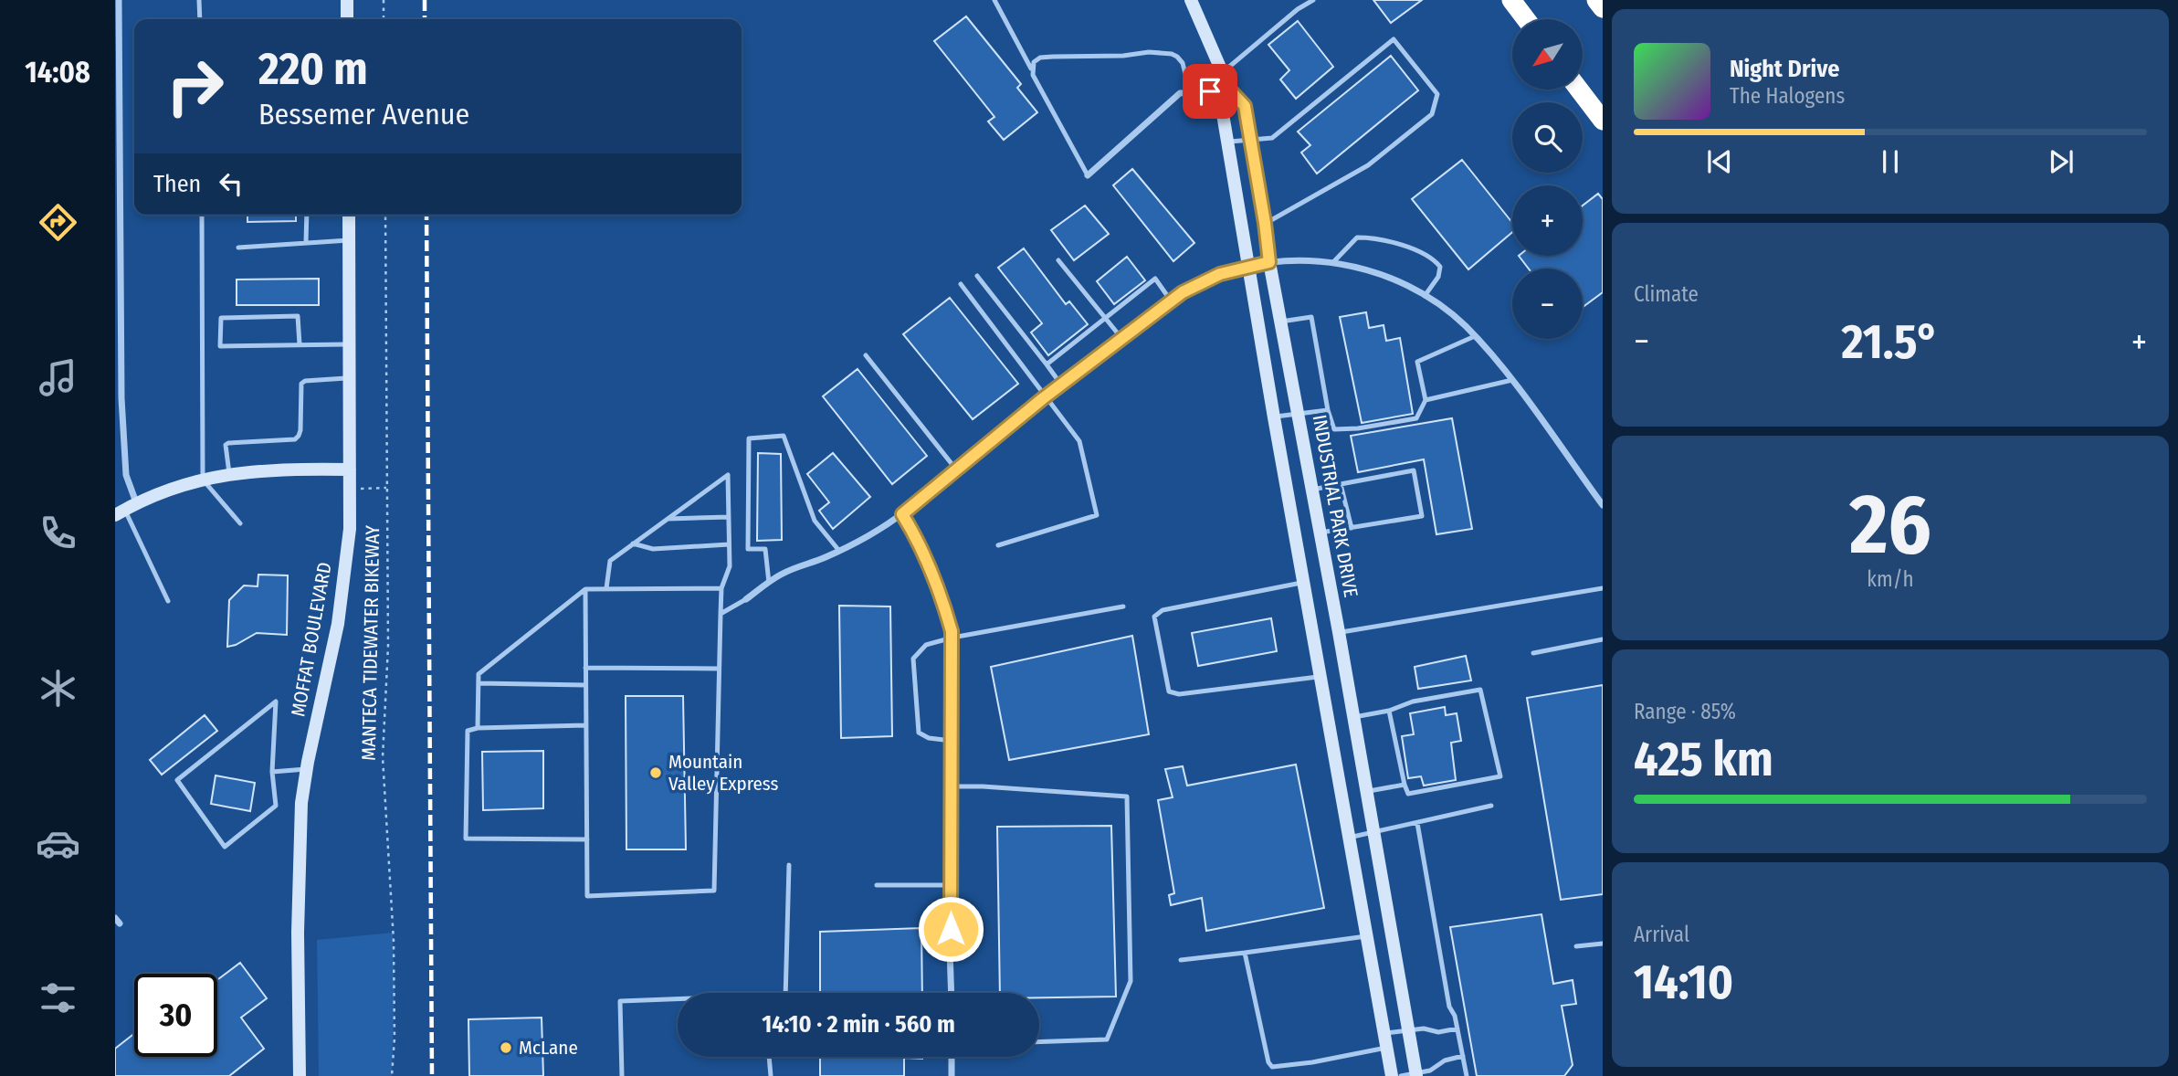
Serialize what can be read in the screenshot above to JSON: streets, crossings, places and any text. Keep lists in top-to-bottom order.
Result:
{
  "streets": {
    "street": ["INDUSTRIAL PARK DRIVE", "MOFFAT BOULEVARD"],
    "path": ["MANTECA TIDEWATER BIKEWAY"]
  },
  "places": ["Mountain Valley Express", "McLane"],
  "north": "bottom left",
  "page": {
    "tabs": "14:08",
    "map_buttons": ["+", "−"],
    "turn": ["220 m", "Bessemer Avenue"],
    "song": ["Night Drive", "The Halogens"],
    "then": "Then",
    "tile": [
      "Climate",
      ["26", "km/h"],
      ["Range · 85%", "425 km"],
      ["Arrival", "14:10"]
    ],
    "heat": ["−", "21.5°", "+"],
    "limit": "30",
    "trip": "14:10 · 2 min · 560 m"
  }
}
